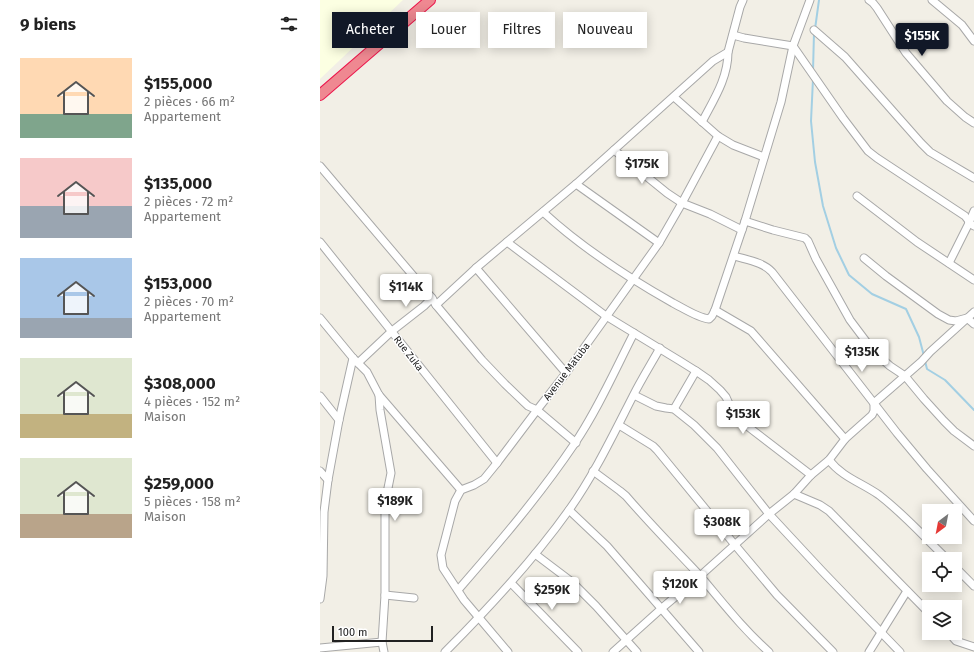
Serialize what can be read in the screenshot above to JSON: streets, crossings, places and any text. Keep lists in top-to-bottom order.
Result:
{
  "streets": {
    "street": ["Rue Zuka", "Avenue Matuba"]
  },
  "crossings": [
    ["Rue Zuka", "Avenue Matuba"]
  ],
  "scale_bar": "100 m",
  "north": "bottom left",
  "page": {
    "heading": "9 biens",
    "chip": [
      "Acheter",
      "Louer",
      "Filtres",
      "Nouveau"
    ],
    "price": [
      "$155K",
      "$175K",
      "$114K",
      "$135K",
      "$153K",
      "$189K",
      "$308K",
      "$120K",
      "$259K"
    ],
    "list": [
      {
        "name": "$155,000",
        "note": "2 pièces · 66 m² · Appartement"
      },
      {
        "name": "$135,000",
        "note": "2 pièces · 72 m² · Appartement"
      },
      {
        "name": "$153,000",
        "note": "2 pièces · 70 m² · Appartement"
      },
      {
        "name": "$308,000",
        "note": "4 pièces · 152 m² · Maison"
      },
      {
        "name": "$259,000",
        "note": "5 pièces · 158 m² · Maison"
      }
    ],
    "scale": "100 m"
  }
}
